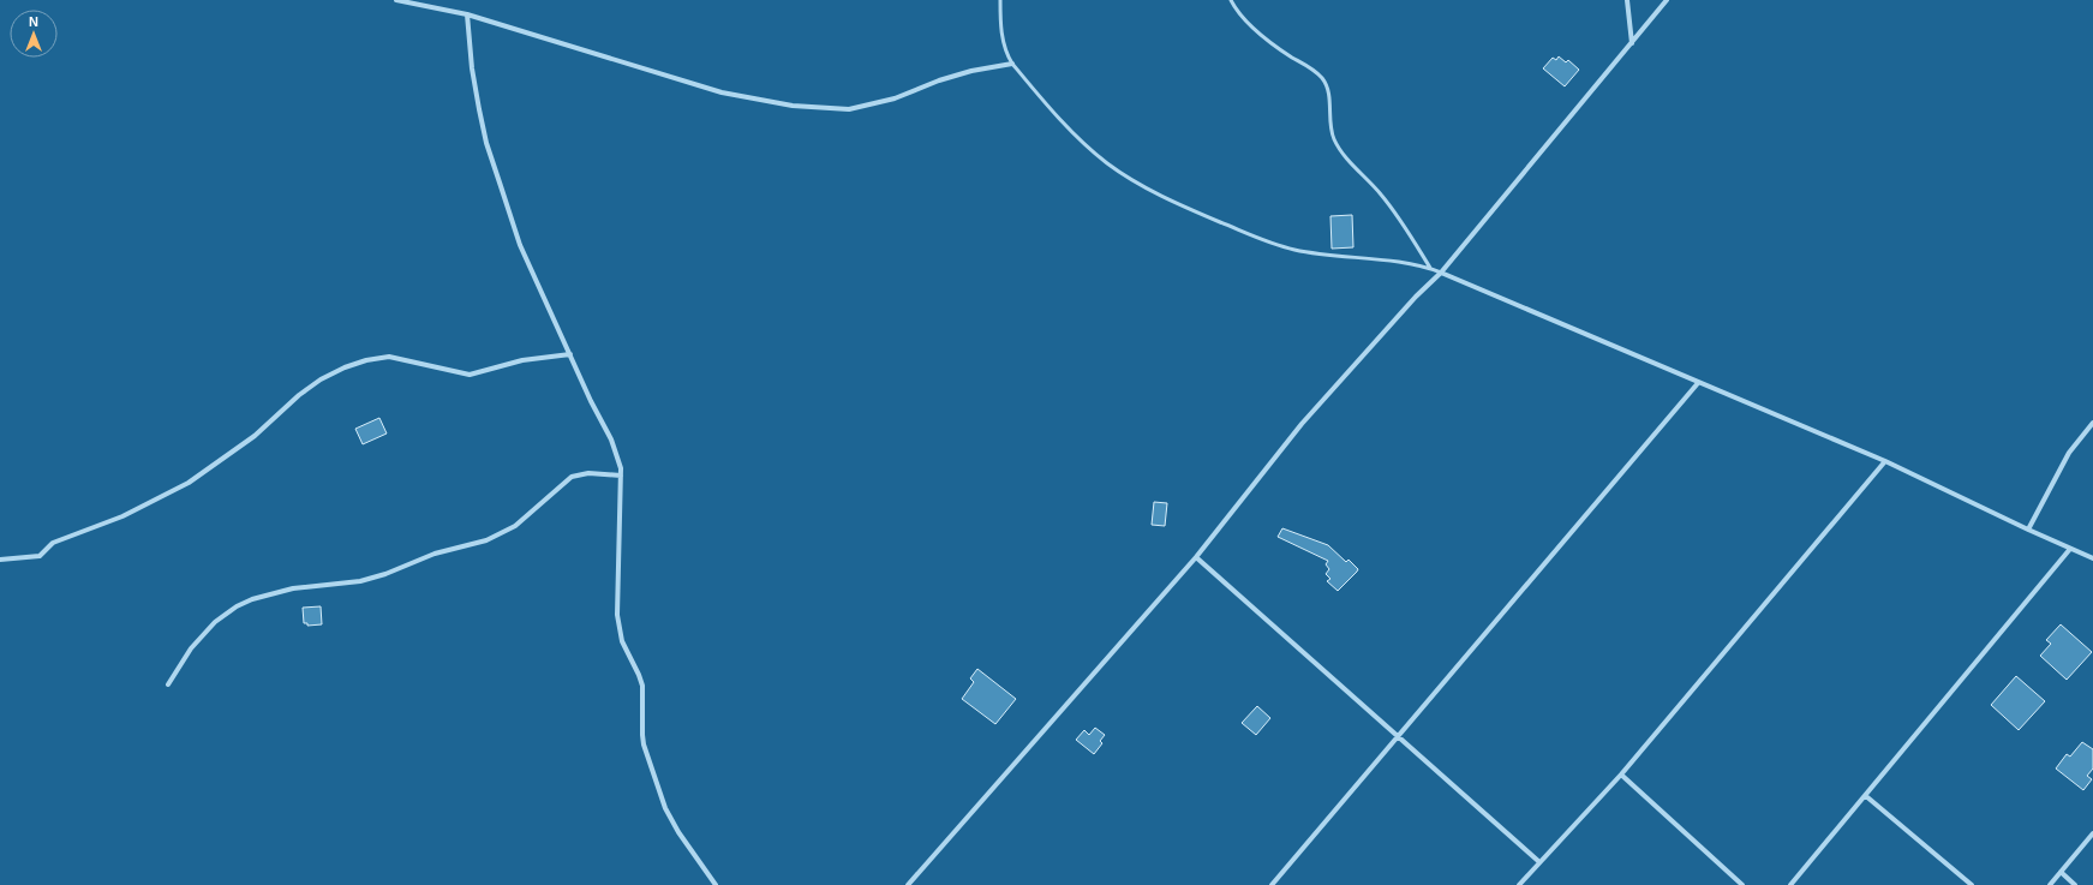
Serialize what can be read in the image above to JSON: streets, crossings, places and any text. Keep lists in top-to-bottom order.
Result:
{
  "north": "top"
}
